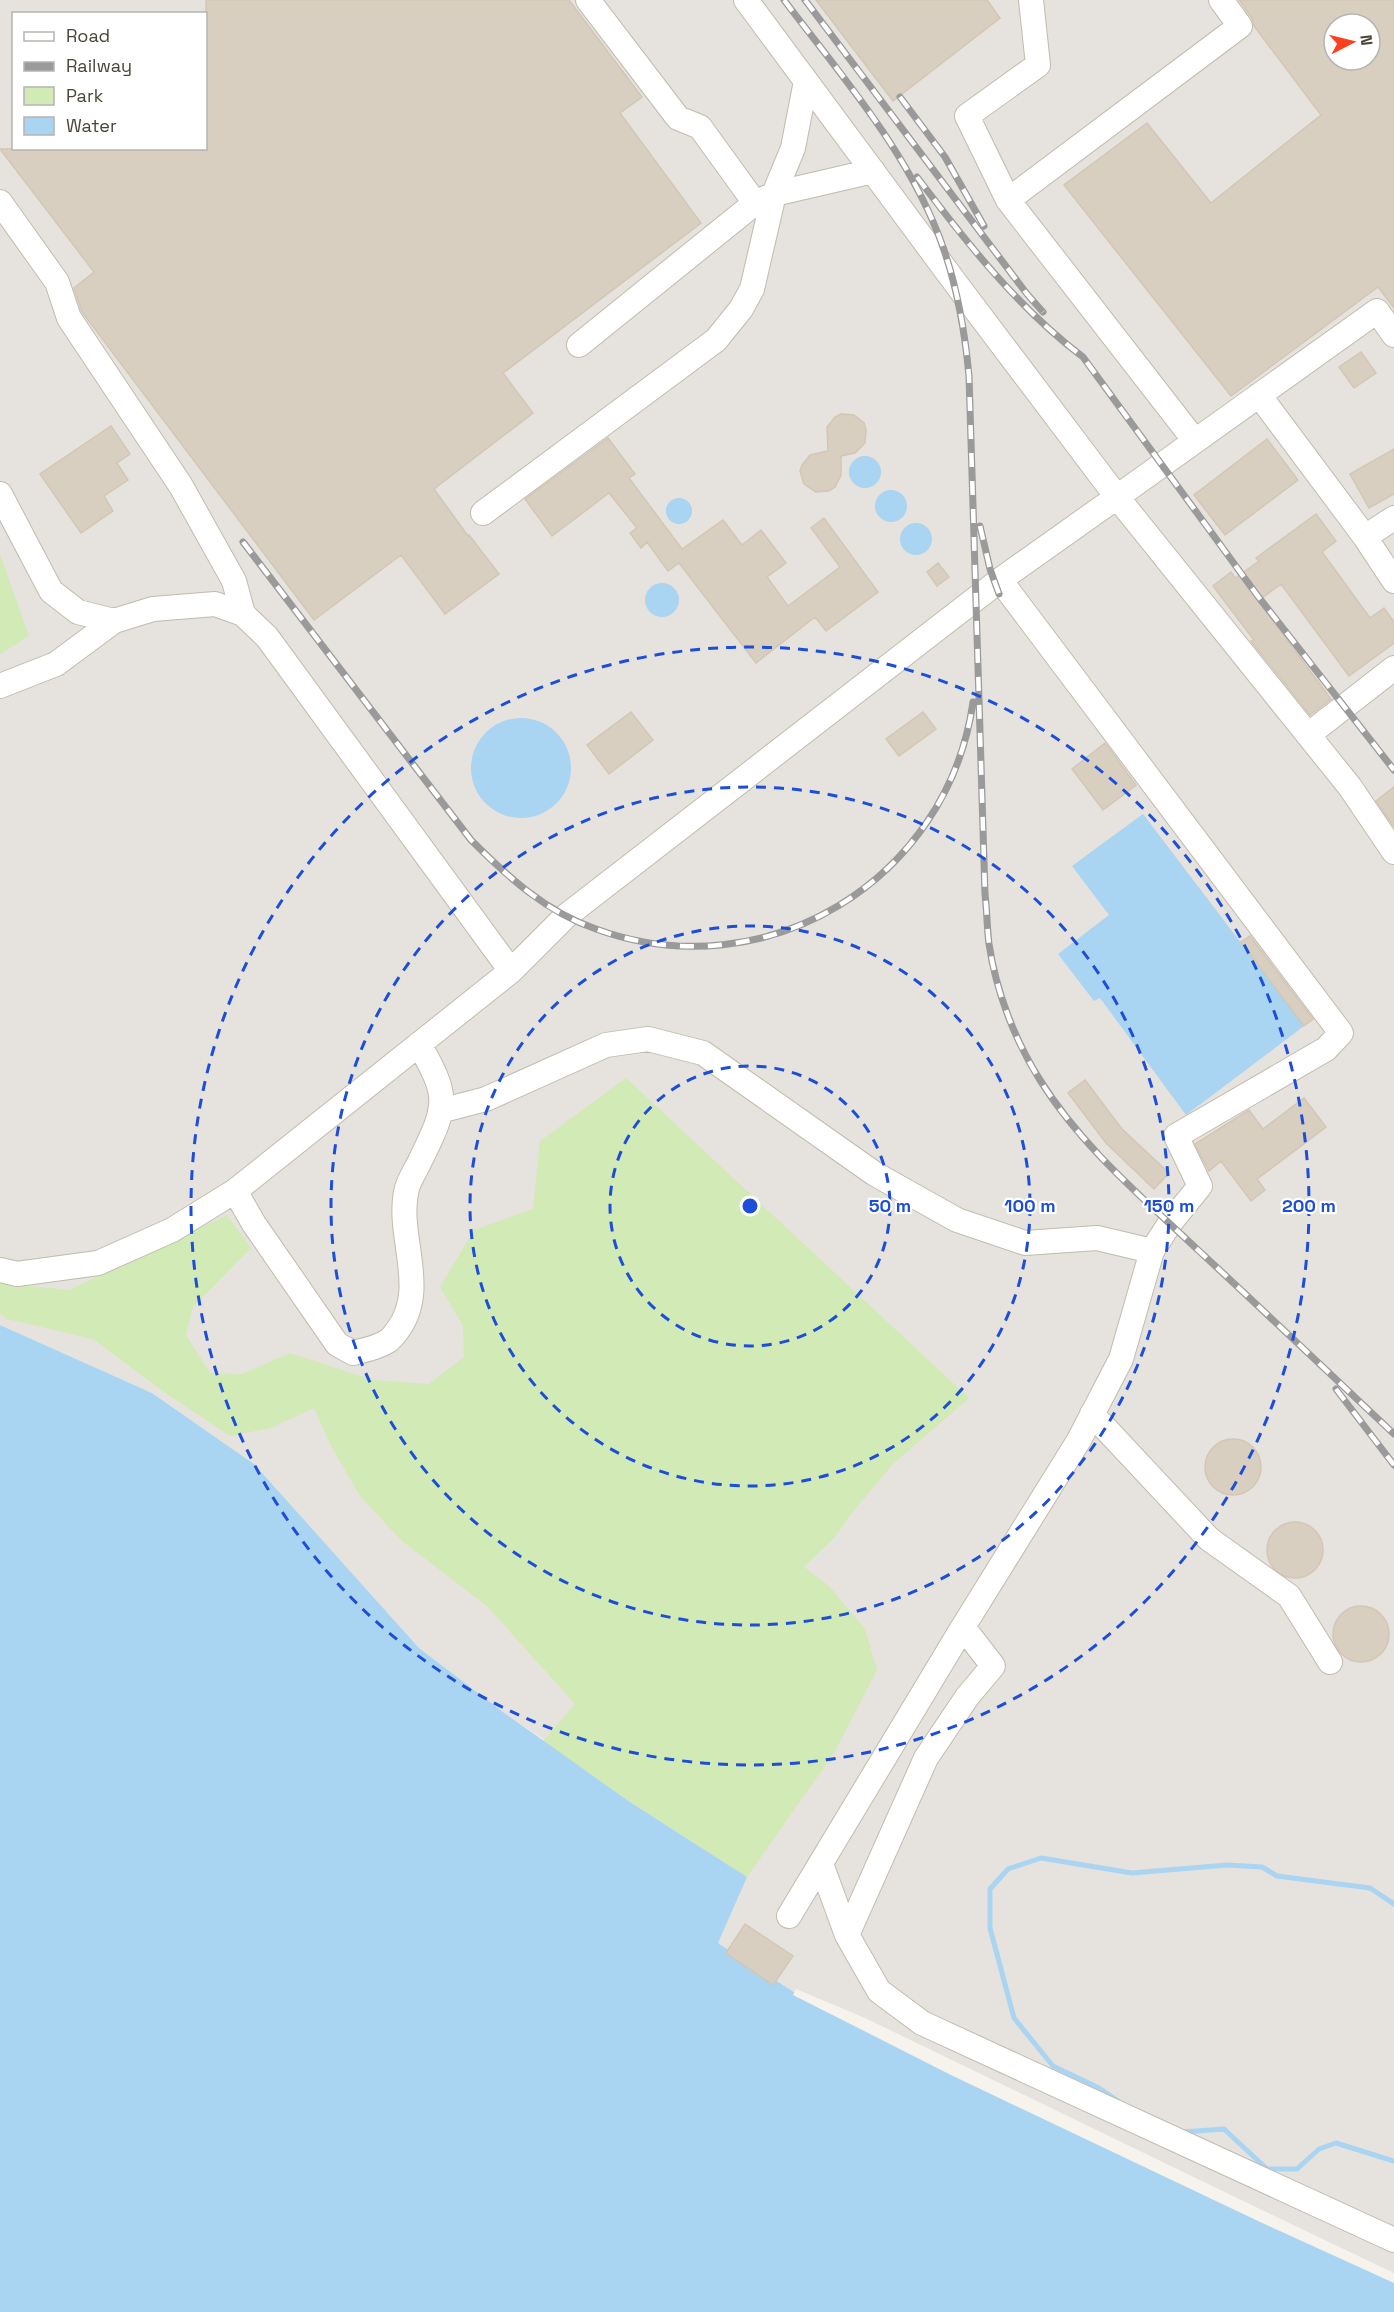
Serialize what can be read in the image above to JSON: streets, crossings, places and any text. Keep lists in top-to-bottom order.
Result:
{
  "legend": [
    "Road",
    "Railway",
    "Park",
    "Water"
  ],
  "north": "right",
  "rings": [
    "50 m",
    "100 m",
    "150 m",
    "200 m"
  ]
}
